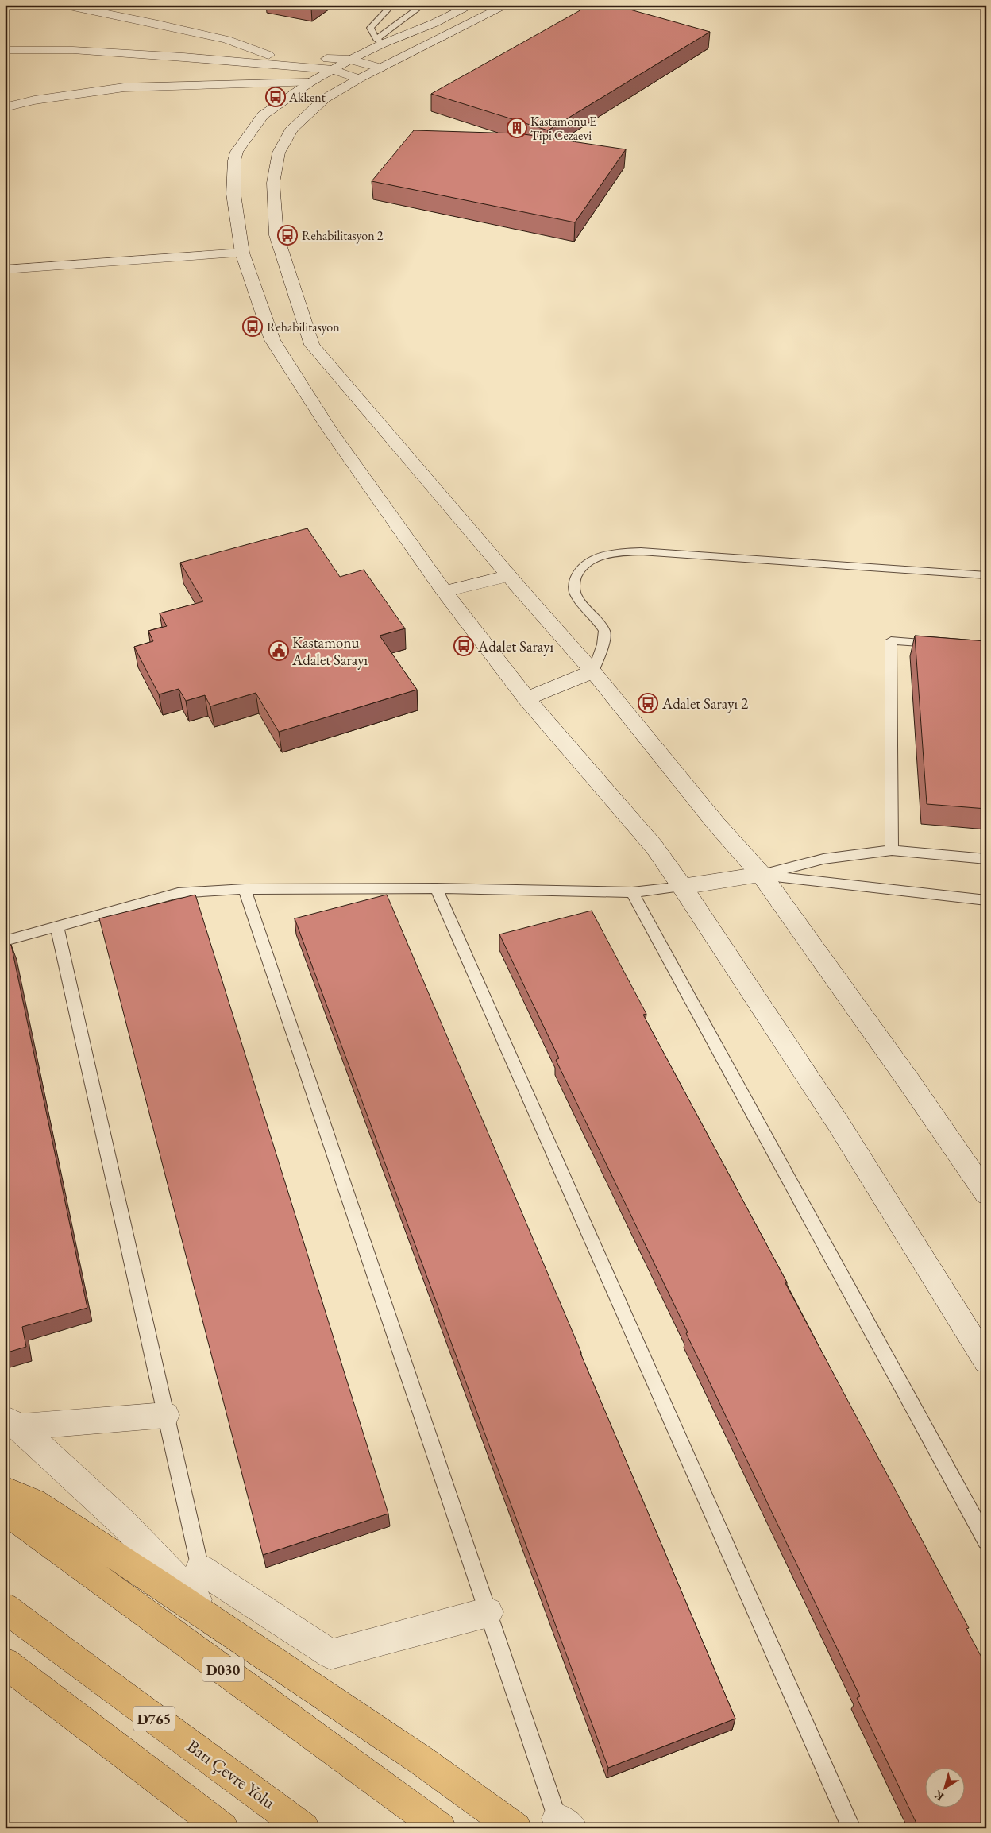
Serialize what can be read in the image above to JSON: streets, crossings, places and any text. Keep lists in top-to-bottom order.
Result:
{
  "streets": {
    "highway": ["D030", "D765", "Batı Çevre Yolu"]
  },
  "places": {
    "bus stop": [
      "Akkent",
      "Rehabilitasyon 2",
      "Rehabilitasyon",
      "Adalet Sarayı",
      "Adalet Sarayı 2"
    ],
    "building": ["Kastamonu E Tipi Cezaevi"],
    "public building": ["Kastamonu Adalet Sarayı"]
  },
  "north": "bottom left"
}
